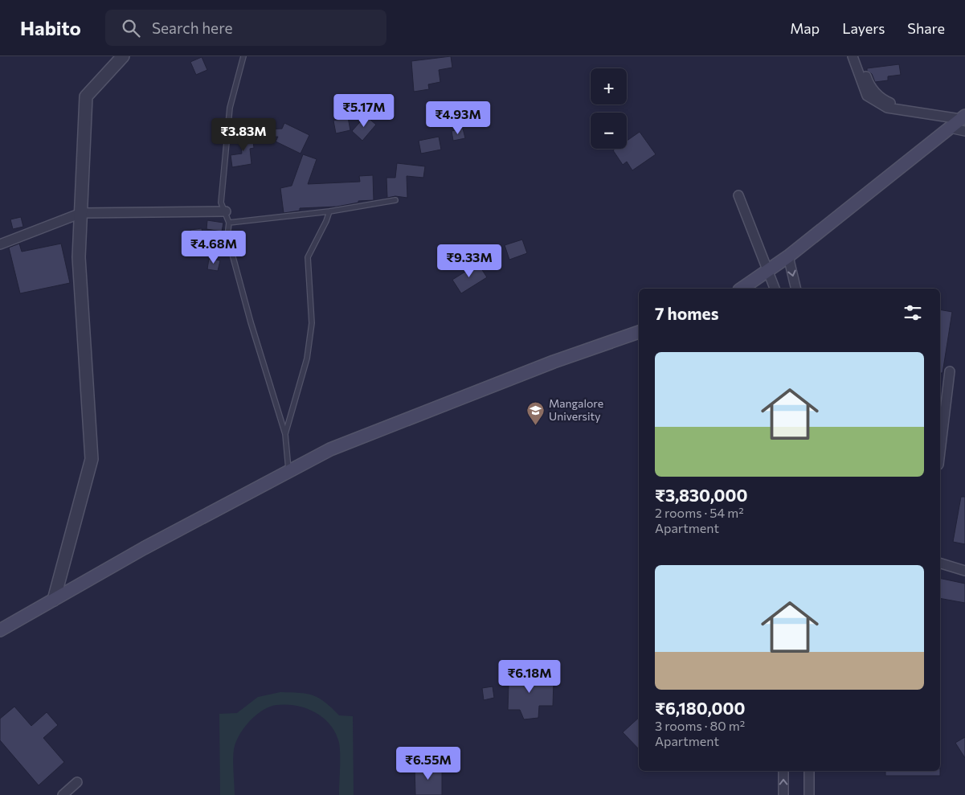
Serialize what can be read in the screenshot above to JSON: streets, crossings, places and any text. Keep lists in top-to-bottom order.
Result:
{
  "places": {
    "school or university": ["Mangalore University"]
  },
  "page": {
    "header": "Habito",
    "search": "Search here",
    "nav": ["Map", "Layers", "Share"],
    "map_buttons": ["+", "−"],
    "price": [
      "₹5.17M",
      "₹4.93M",
      "₹3.83M",
      "₹4.68M",
      "₹9.33M",
      "₹6.18M",
      "₹6.55M"
    ],
    "heading": "7 homes",
    "list": [
      {
        "name": "₹3,830,000",
        "note": "2 rooms · 54 m² · Apartment"
      },
      {
        "name": "₹6,180,000",
        "note": "3 rooms · 80 m² · Apartment"
      }
    ]
  }
}
